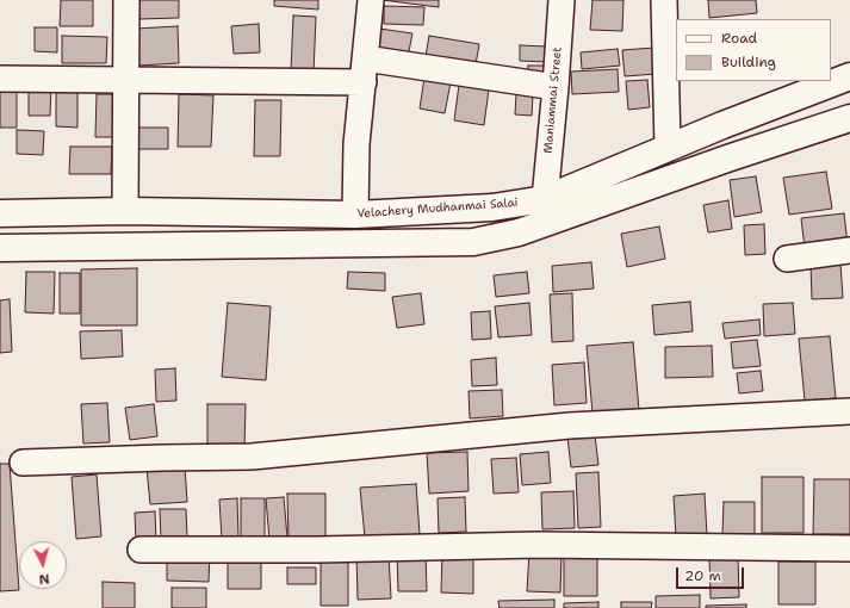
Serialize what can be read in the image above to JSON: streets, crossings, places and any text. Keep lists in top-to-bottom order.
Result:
{
  "streets": {
    "main road": ["Velachery Mudhanmai Salai"],
    "street": ["Maniammai Street"]
  },
  "crossings": [
    ["Maniammai Street", "Velachery Mudhanmai Salai"]
  ],
  "legend": ["Road", "Building"],
  "scale_bar": "20 m",
  "north": "bottom"
}
